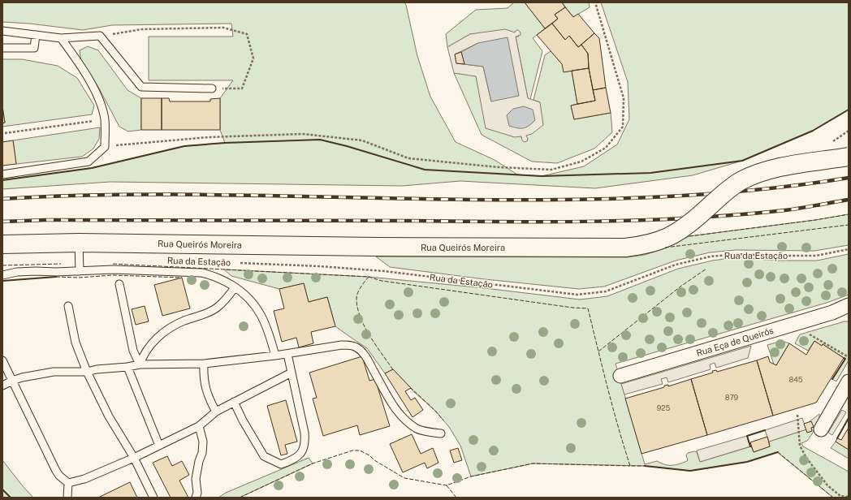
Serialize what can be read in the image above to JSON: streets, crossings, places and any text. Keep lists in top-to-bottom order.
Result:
{
  "streets": {
    "main road": ["Rua Queirós Moreira"],
    "street": ["Rua Eça de Queirós"],
    "path": ["Rua da Estação"]
  },
  "house_numbers": ["845", "879", "925"]
}
